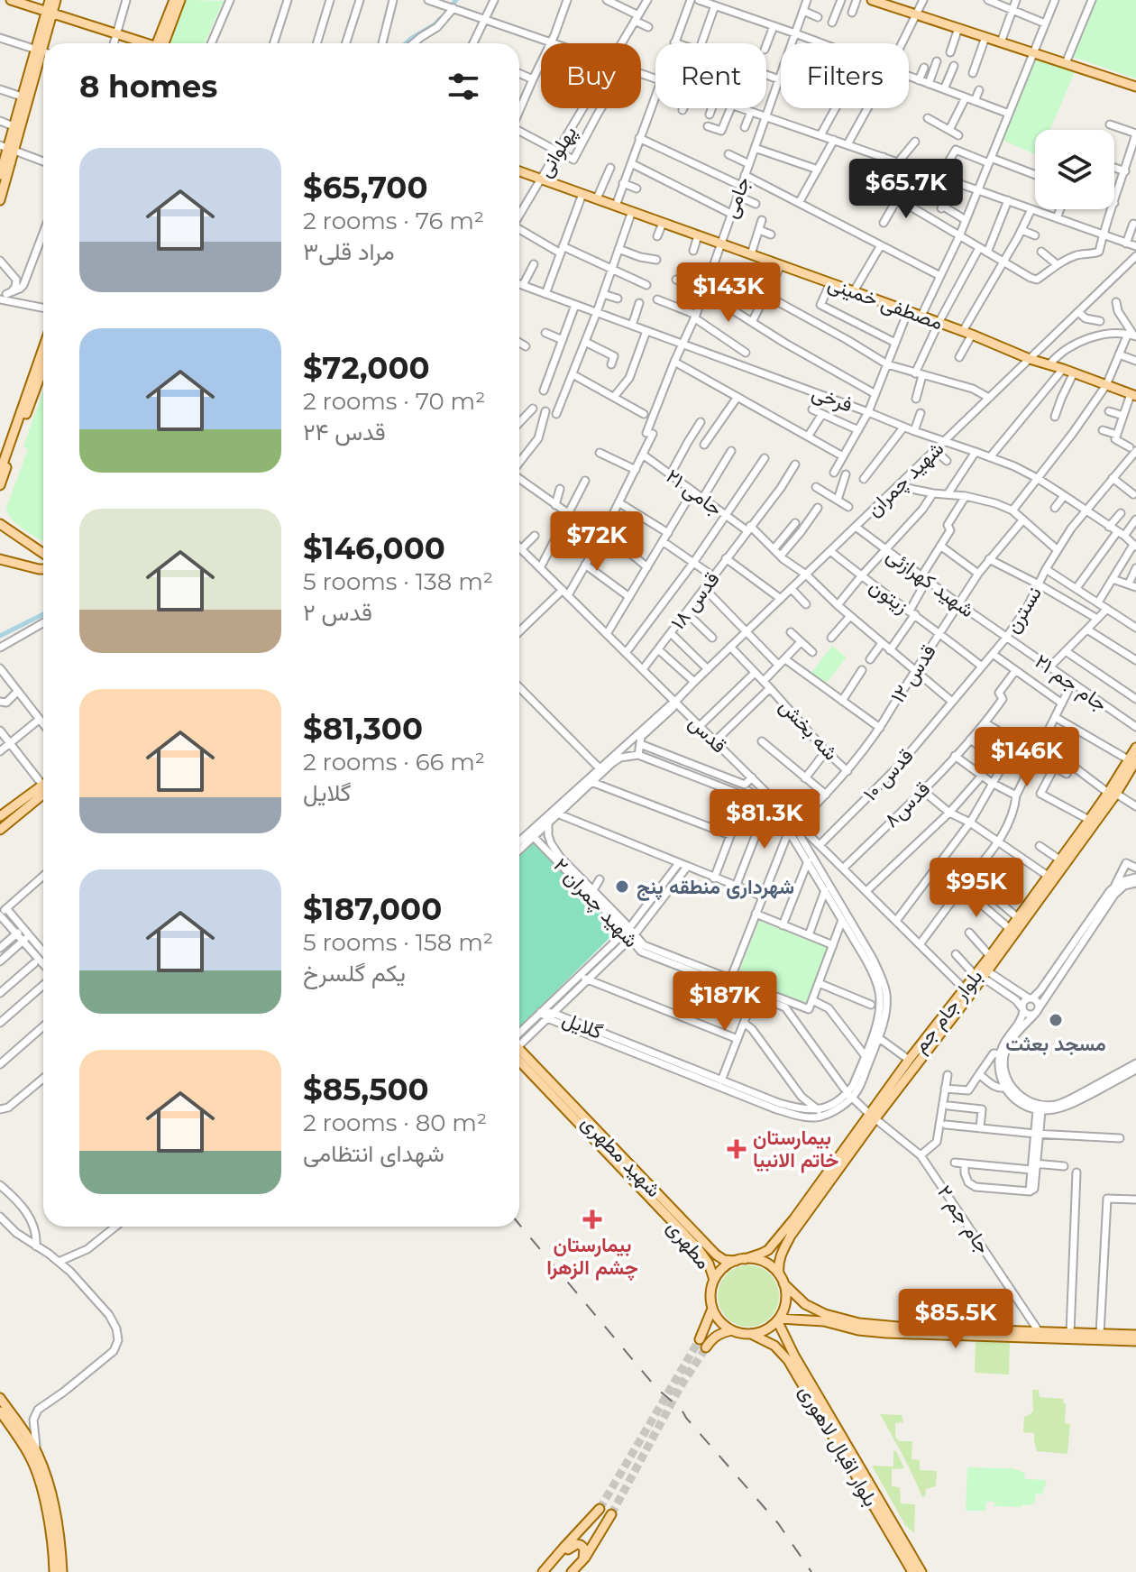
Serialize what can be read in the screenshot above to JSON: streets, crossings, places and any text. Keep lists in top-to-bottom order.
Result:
{
  "streets": {
    "main road": [
      "مصطفی خمینی",
      "بلوار جام جم",
      "شهید مطهری",
      "مطهری",
      "بلوار اقبال لاهوری"
    ],
    "street": [
      "پهلوانی",
      "جامی",
      "فرخی",
      "شهید چمران",
      "جامی ۲۱",
      "شهید کهرازئی",
      "زیتون",
      "قدس ۱۸",
      "نسترن",
      "قدس ۱۲",
      "جام جم ۲۱",
      "شه بخش",
      "قدس",
      "قدس ۱۰",
      "قدس۸",
      "شهید چمران ۲",
      "گلایل",
      "جام جم ۲"
    ]
  },
  "crossings": [
    ["پهلوانی", "مصطفی خمینی"],
    ["جامی", "مصطفی خمینی"],
    ["جامی", "فرخی"],
    ["جامی", "جامی ۲۱"],
    ["جامی", "قدس"],
    ["مصطفی خمینی", "شهید چمران"],
    ["فرخی", "شهید چمران"],
    ["فرخی", "نسترن"],
    ["شهید چمران", "جامی ۲۱"],
    ["شهید چمران", "شهید کهرازئی"],
    ["شهید چمران", "زیتون"],
    ["شهید چمران", "شه بخش"],
    ["شهید چمران", "قدس"],
    ["شهید چمران", "شهید چمران ۲"],
    ["جامی ۲۱", "قدس ۱۸"],
    ["جامی ۲۱", "نسترن"],
    ["جامی ۲۱", "قدس ۱۲"],
    ["جامی ۲۱", "قدس ۱۰"],
    ["شهید کهرازئی", "نسترن"],
    ["شهید کهرازئی", "قدس ۱۲"],
    ["شهید کهرازئی", "جام جم ۲۱"],
    ["زیتون", "نسترن"],
    ["زیتون", "قدس ۱۲"],
    ["قدس ۱۸", "قدس"],
    ["نسترن", "جام جم ۲۱"],
    ["نسترن", "قدس ۱۰"],
    ["قدس ۱۲", "شه بخش"],
    ["قدس ۱۲", "قدس"],
    ["قدس", "قدس ۱۰"],
    ["قدس", "قدس۸"],
    ["قدس", "بلوار جام جم"],
    ["بلوار جام جم", "شهید مطهری"],
    ["بلوار جام جم", "جام جم ۲"],
    ["بلوار جام جم", "مطهری"],
    ["بلوار جام جم", "بلوار اقبال لاهوری"],
    ["شهید مطهری", "مطهری"],
    ["شهید مطهری", "بلوار اقبال لاهوری"],
    ["مطهری", "بلوار اقبال لاهوری"]
  ],
  "places": {
    "other": ["شهرداری منطقه پنج", "مسجد بعثت"],
    "health": ["بیمارستان خاتم الانبیا", "بیمارستان چشم الزهرا"]
  },
  "page": {
    "chip": ["Buy", "Rent", "Filters"],
    "heading": "8 homes",
    "list": [
      {
        "name": "$65,700",
        "note": "2 rooms · 76 m² · مراد قلی۳"
      },
      {
        "name": "$72,000",
        "note": "2 rooms · 70 m² · قدس ۲۴"
      },
      {
        "name": "$146,000",
        "note": "5 rooms · 138 m² · قدس ۲"
      },
      {
        "name": "$81,300",
        "note": "2 rooms · 66 m² · گلایل"
      },
      {
        "name": "$187,000",
        "note": "5 rooms · 158 m² · یکم گلسرخ"
      },
      {
        "name": "$85,500",
        "note": "2 rooms · 80 m² · شهدای انتظامی"
      }
    ],
    "price": [
      "$65.7K",
      "$143K",
      "$72K",
      "$146K",
      "$81.3K",
      "$95K",
      "$187K",
      "$85.5K"
    ]
  }
}
